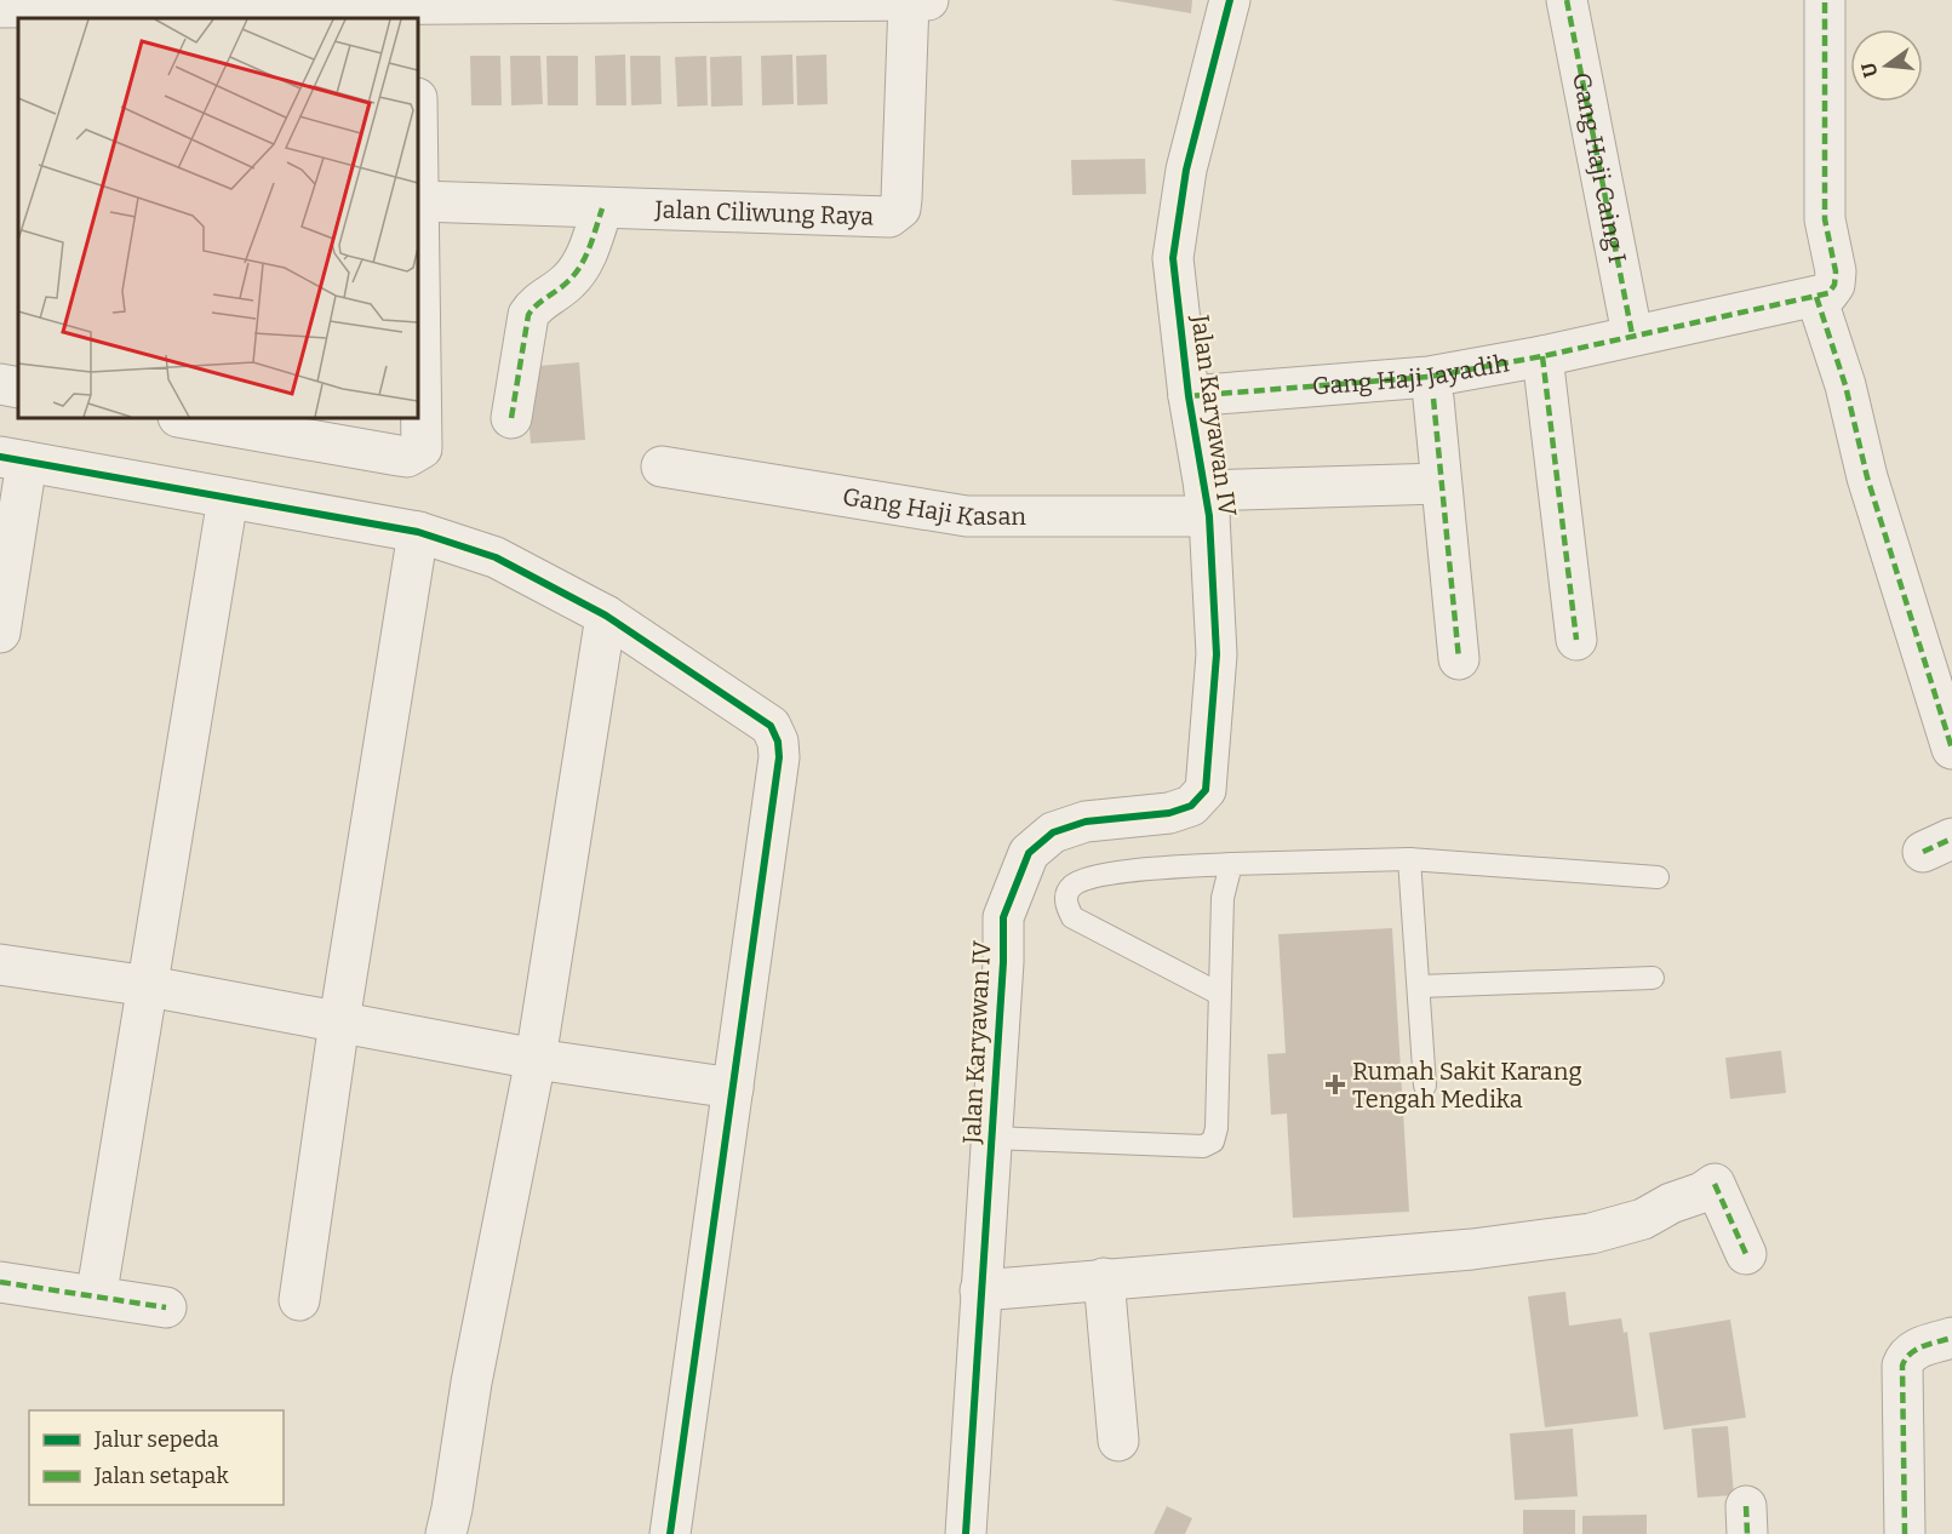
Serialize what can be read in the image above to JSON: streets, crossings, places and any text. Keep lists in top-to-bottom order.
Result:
{
  "streets": {
    "street": [
      "Gang Haji Caing I",
      "Jalan Ciliwung Raya",
      "Gang Haji Jayadih",
      "Jalan Karyawan IV",
      "Gang Haji Kasan"
    ]
  },
  "crossings": [
    ["Gang Haji Caing I", "Gang Haji Jayadih"],
    ["Gang Haji Jayadih", "Jalan Karyawan IV"],
    ["Jalan Karyawan IV", "Gang Haji Kasan"]
  ],
  "places": {
    "health": ["Rumah Sakit Karang Tengah Medika"]
  },
  "legend": ["Jalur sepeda", "Jalan setapak"],
  "north": "left"
}
